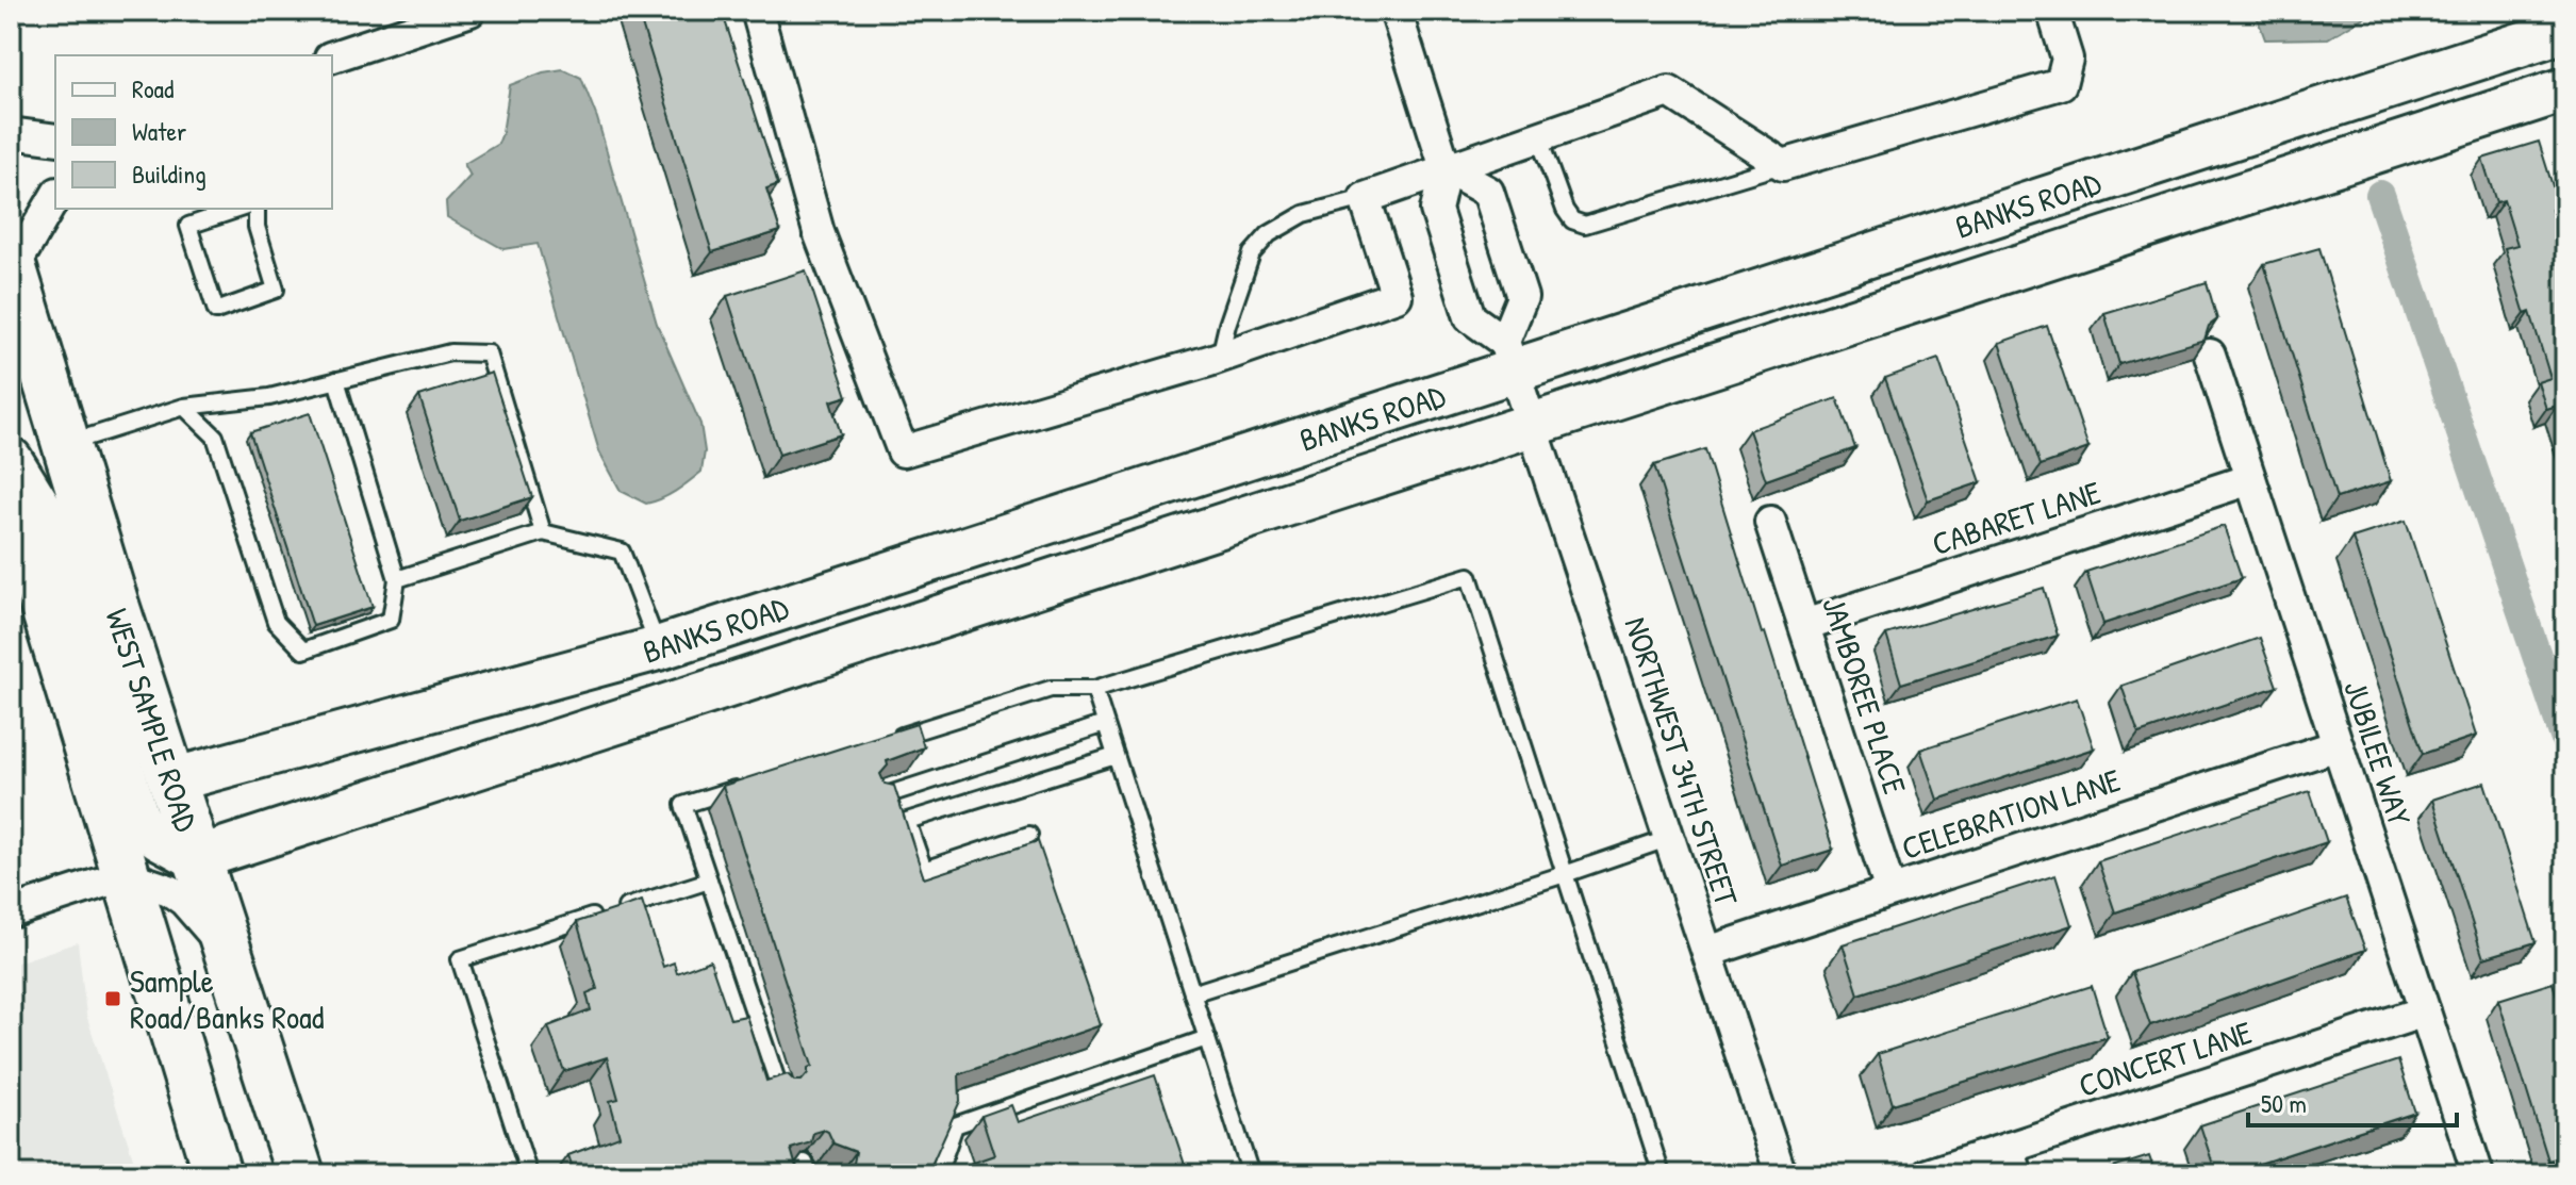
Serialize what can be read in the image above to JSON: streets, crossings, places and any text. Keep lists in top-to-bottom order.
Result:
{
  "streets": {
    "main road": ["WEST SAMPLE ROAD"],
    "street": [
      "BANKS ROAD",
      "CABARET LANE",
      "JAMBOREE PLACE",
      "JUBILEE WAY",
      "NORTHWEST 34TH STREET",
      "CELEBRATION LANE",
      "CONCERT LANE"
    ]
  },
  "crossings": [
    ["BANKS ROAD", "WEST SAMPLE ROAD"],
    ["BANKS ROAD", "NORTHWEST 34TH STREET"],
    ["CABARET LANE", "JAMBOREE PLACE"],
    ["CABARET LANE", "JUBILEE WAY"],
    ["JAMBOREE PLACE", "CELEBRATION LANE"],
    ["JUBILEE WAY", "CELEBRATION LANE"],
    ["JUBILEE WAY", "CONCERT LANE"],
    ["NORTHWEST 34TH STREET", "CELEBRATION LANE"]
  ],
  "places": {
    "transit": ["Sample Road/Banks Road"]
  },
  "legend": ["Road", "Water", "Building"],
  "scale_bar": "50 m"
}
